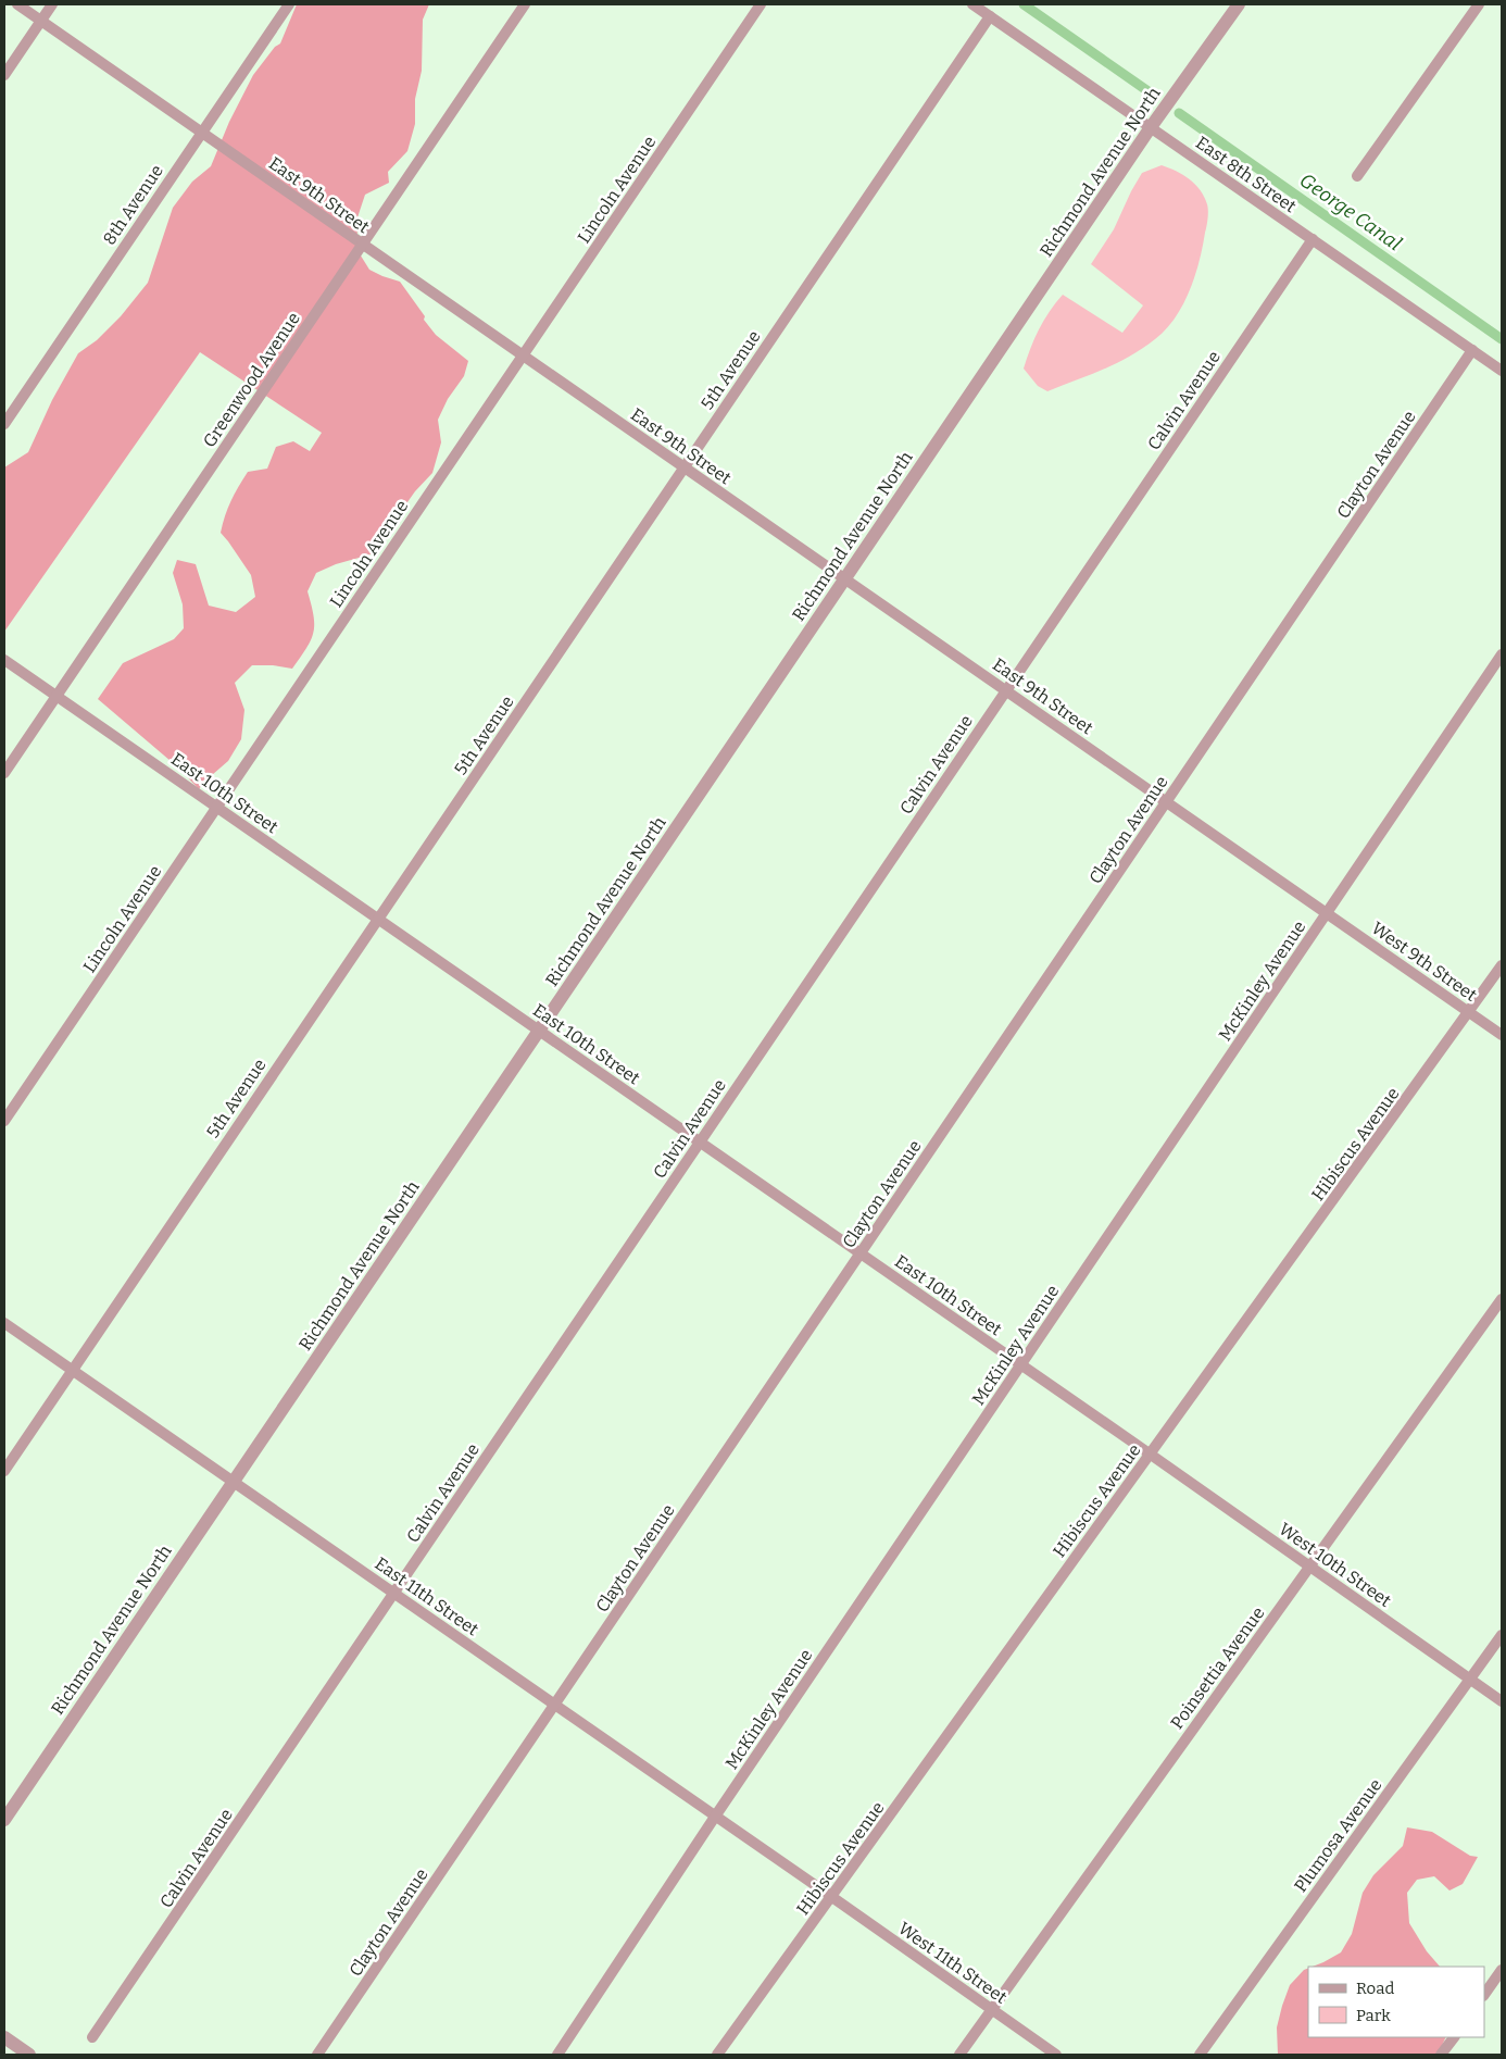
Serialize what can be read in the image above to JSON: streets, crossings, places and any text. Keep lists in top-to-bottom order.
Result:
{
  "streets": {
    "street": [
      "Richmond Avenue North",
      "East 8th Street",
      "Lincoln Avenue",
      "East 9th Street",
      "8th Avenue",
      "5th Avenue",
      "Greenwood Avenue",
      "Calvin Avenue",
      "Clayton Avenue",
      "East 10th Street",
      "West 9th Street",
      "McKinley Avenue",
      "Hibiscus Avenue",
      "West 10th Street",
      "East 11th Street",
      "Poinsettia Avenue",
      "Plumosa Avenue",
      "West 11th Street"
    ]
  },
  "crossings": [
    ["Richmond Avenue North", "East 8th Street"],
    ["Richmond Avenue North", "East 9th Street"],
    ["Richmond Avenue North", "East 10th Street"],
    ["Richmond Avenue North", "East 11th Street"],
    ["East 8th Street", "5th Avenue"],
    ["East 8th Street", "Calvin Avenue"],
    ["East 8th Street", "Clayton Avenue"],
    ["Lincoln Avenue", "East 9th Street"],
    ["Lincoln Avenue", "East 10th Street"],
    ["East 9th Street", "8th Avenue"],
    ["East 9th Street", "5th Avenue"],
    ["East 9th Street", "Greenwood Avenue"],
    ["East 9th Street", "Calvin Avenue"],
    ["East 9th Street", "Clayton Avenue"],
    ["East 9th Street", "West 9th Street"],
    ["East 9th Street", "McKinley Avenue"],
    ["5th Avenue", "East 10th Street"],
    ["5th Avenue", "East 11th Street"],
    ["Greenwood Avenue", "East 10th Street"],
    ["Calvin Avenue", "East 10th Street"],
    ["Calvin Avenue", "East 11th Street"],
    ["Clayton Avenue", "East 10th Street"],
    ["Clayton Avenue", "East 11th Street"],
    ["East 10th Street", "McKinley Avenue"],
    ["East 10th Street", "Hibiscus Avenue"],
    ["East 10th Street", "West 10th Street"],
    ["West 9th Street", "McKinley Avenue"],
    ["West 9th Street", "Hibiscus Avenue"],
    ["McKinley Avenue", "East 11th Street"],
    ["Hibiscus Avenue", "West 10th Street"],
    ["Hibiscus Avenue", "East 11th Street"],
    ["Hibiscus Avenue", "West 11th Street"],
    ["West 10th Street", "Poinsettia Avenue"],
    ["West 10th Street", "Plumosa Avenue"],
    ["East 11th Street", "West 11th Street"],
    ["Poinsettia Avenue", "West 11th Street"]
  ],
  "water": ["George Canal"],
  "legend": ["Road", "Park"]
}
